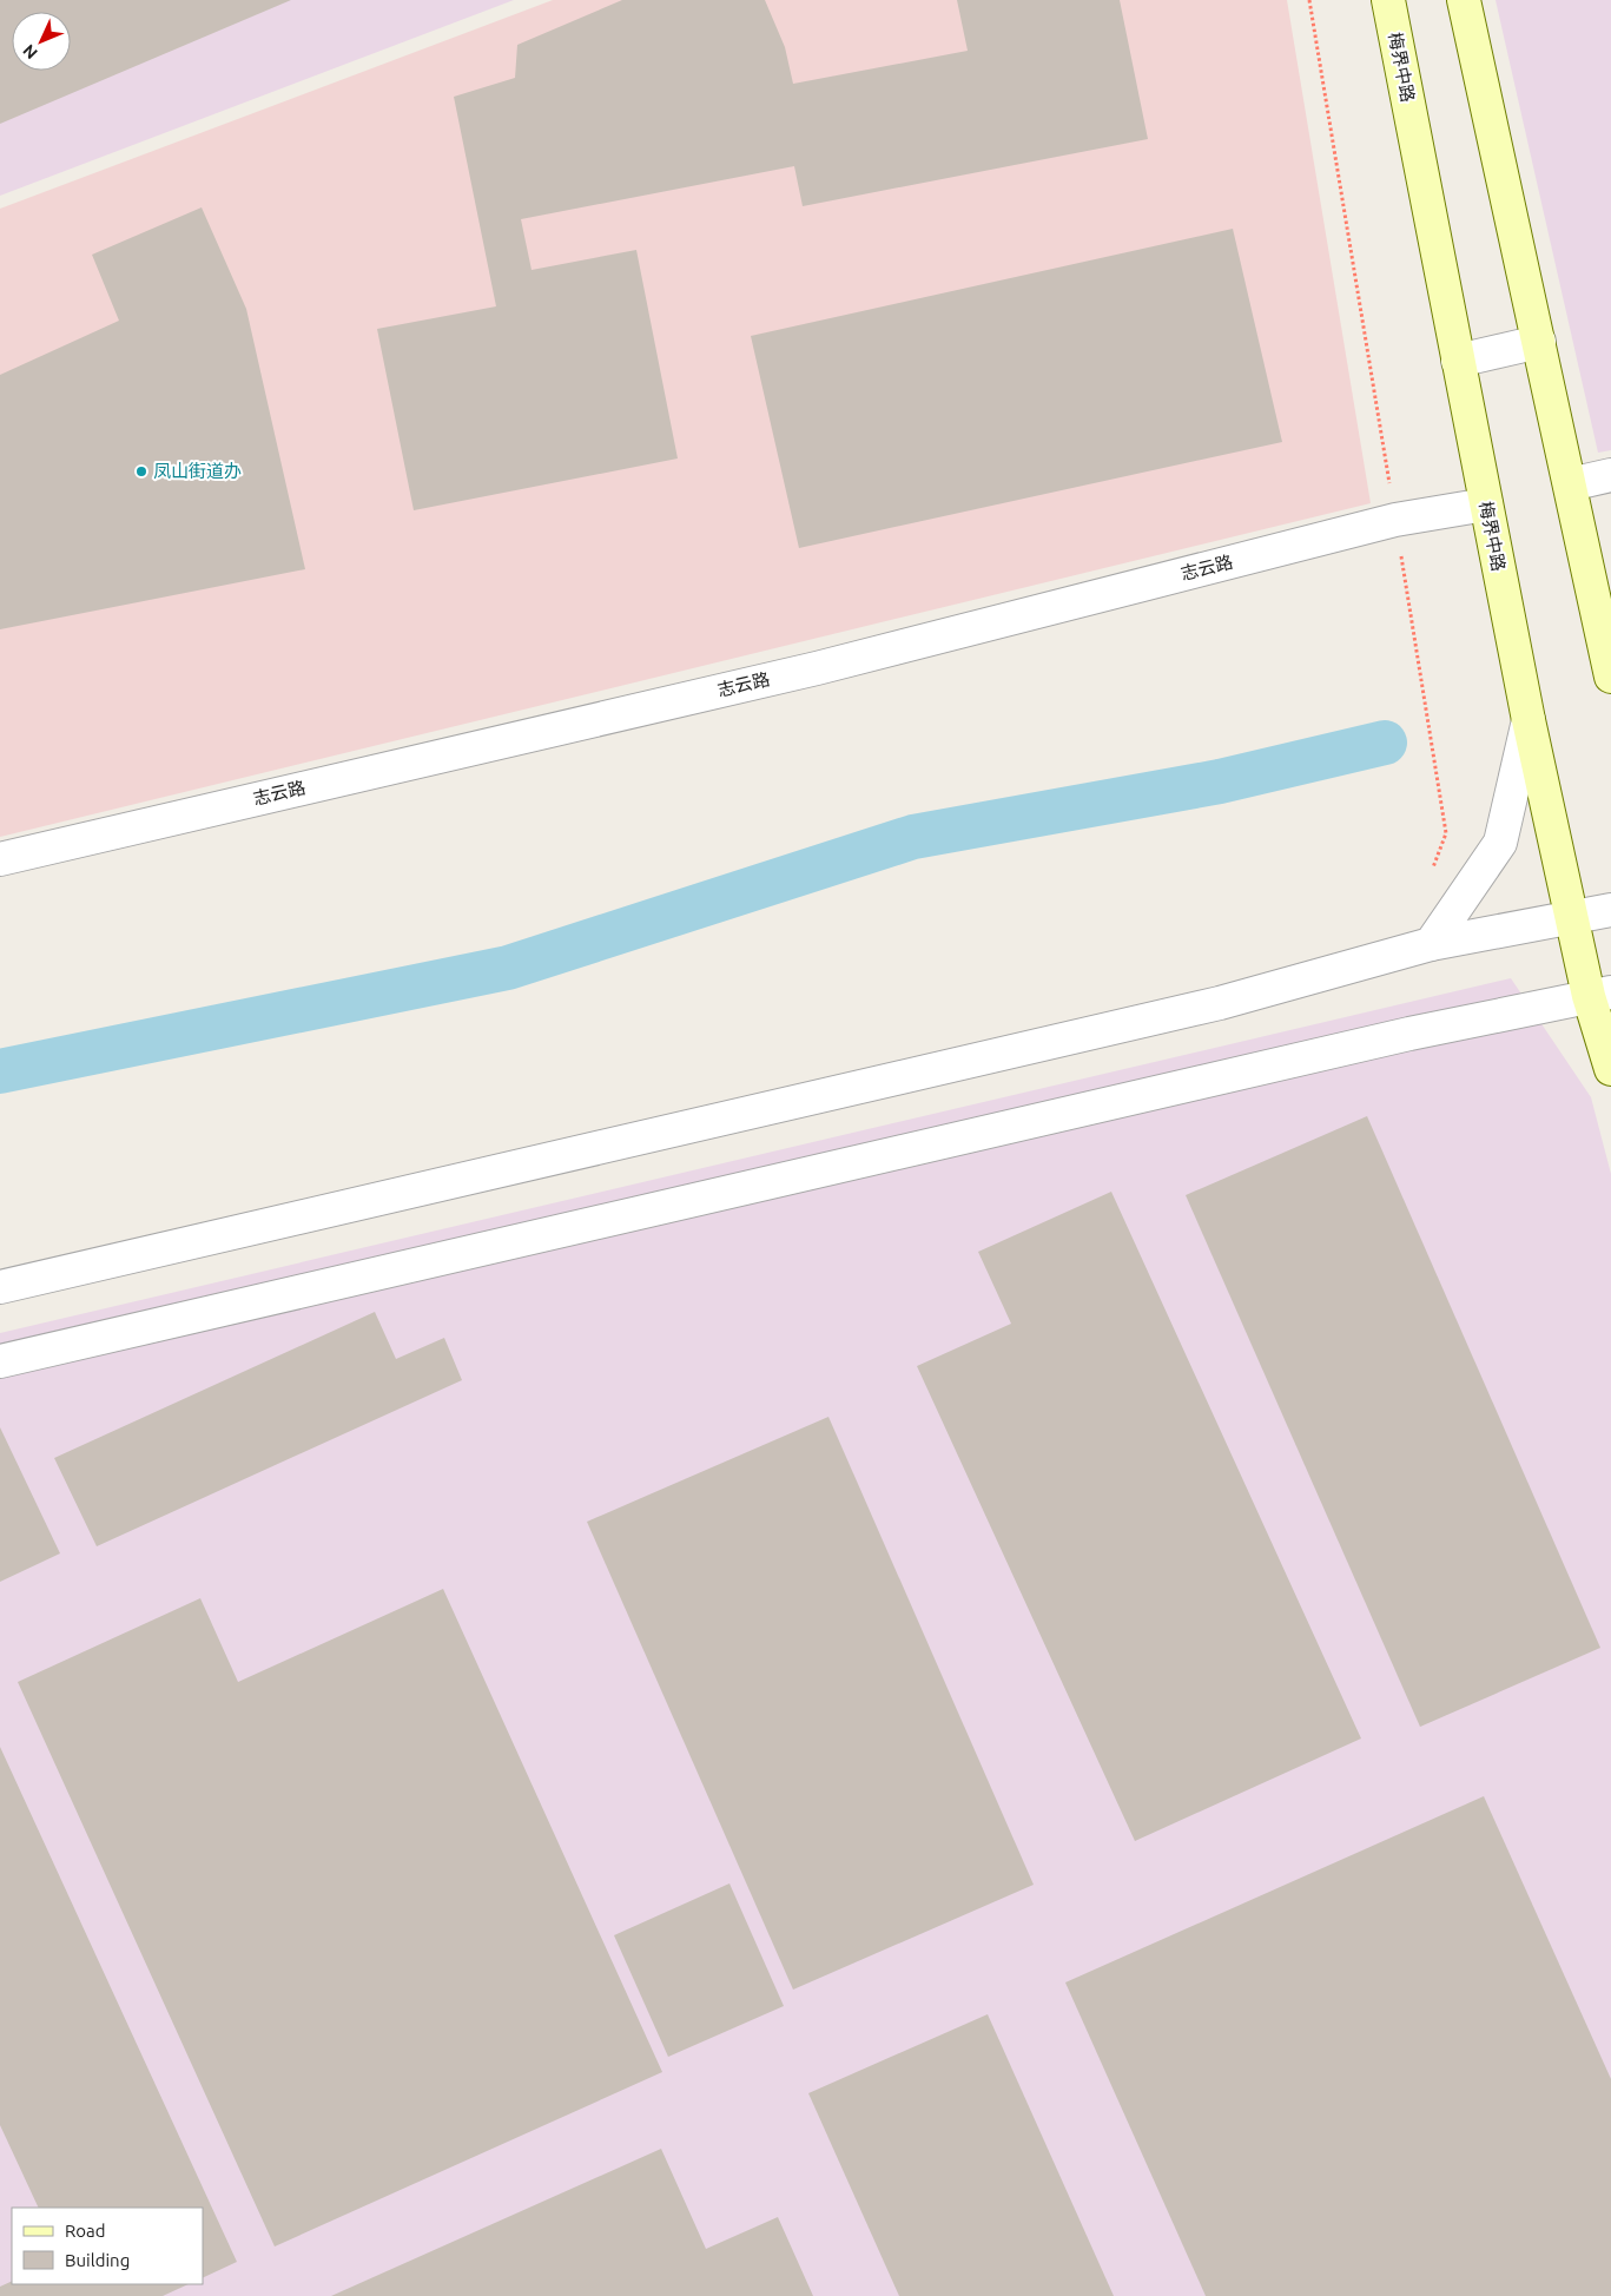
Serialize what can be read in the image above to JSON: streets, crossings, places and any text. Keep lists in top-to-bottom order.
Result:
{
  "streets": {
    "main road": ["梅界中路"],
    "street": ["志云路"]
  },
  "crossings": [
    ["梅界中路", "志云路"]
  ],
  "places": ["凤山街道办"],
  "legend": ["Road", "Building"],
  "north": "bottom left"
}
